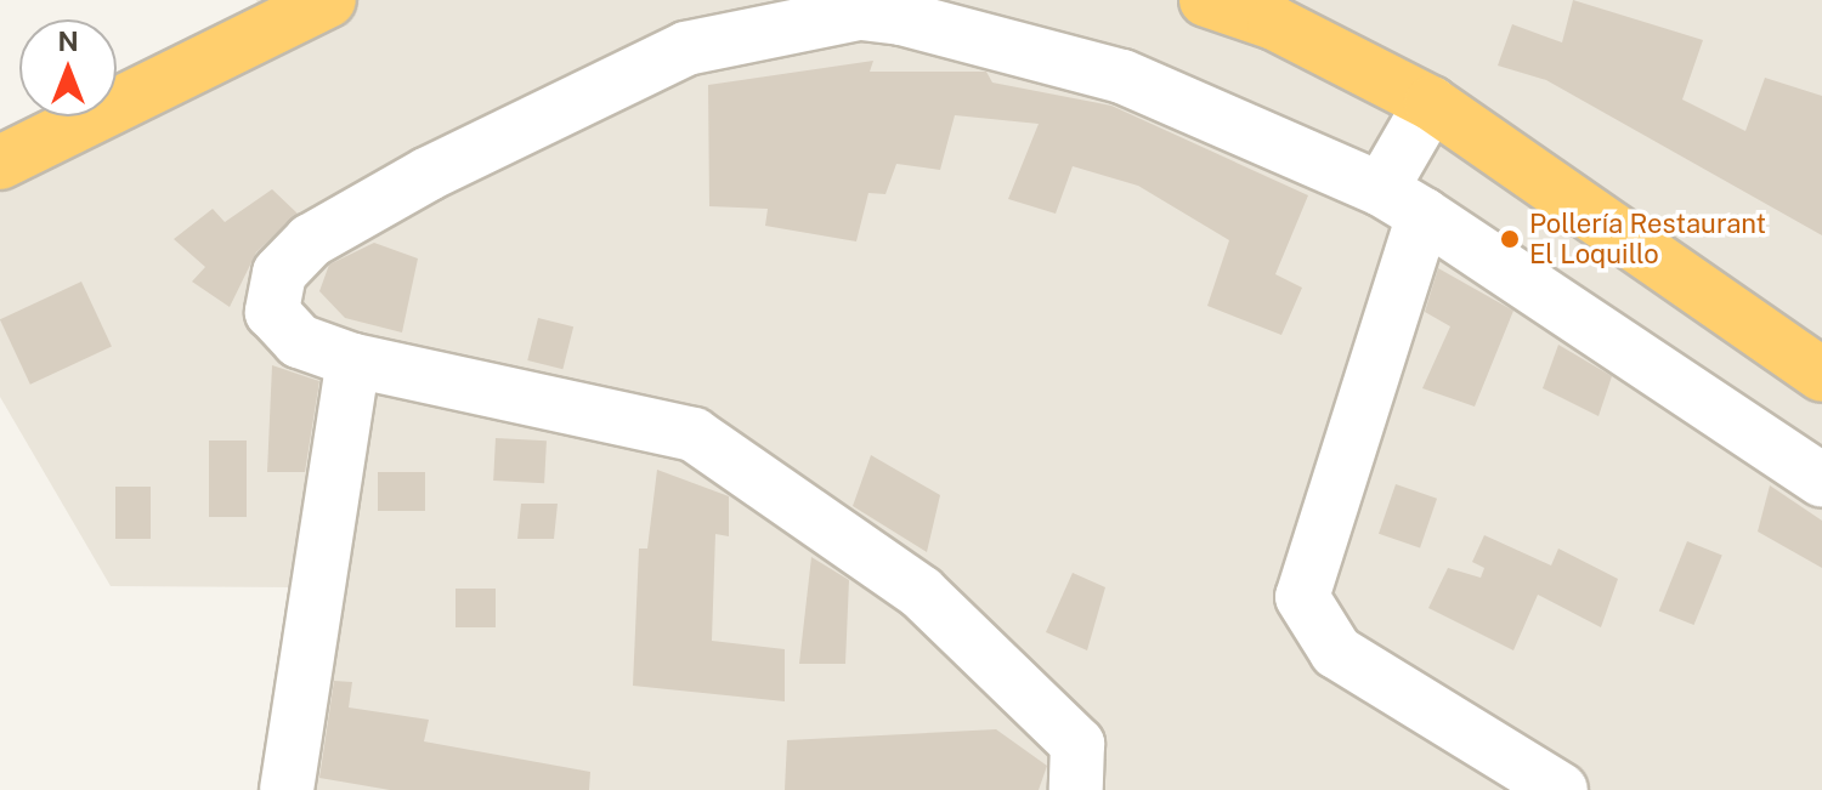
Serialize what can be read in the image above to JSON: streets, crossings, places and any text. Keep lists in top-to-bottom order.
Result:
{
  "places": ["Pollería Restaurant El Loquillo"],
  "north": "top"
}
